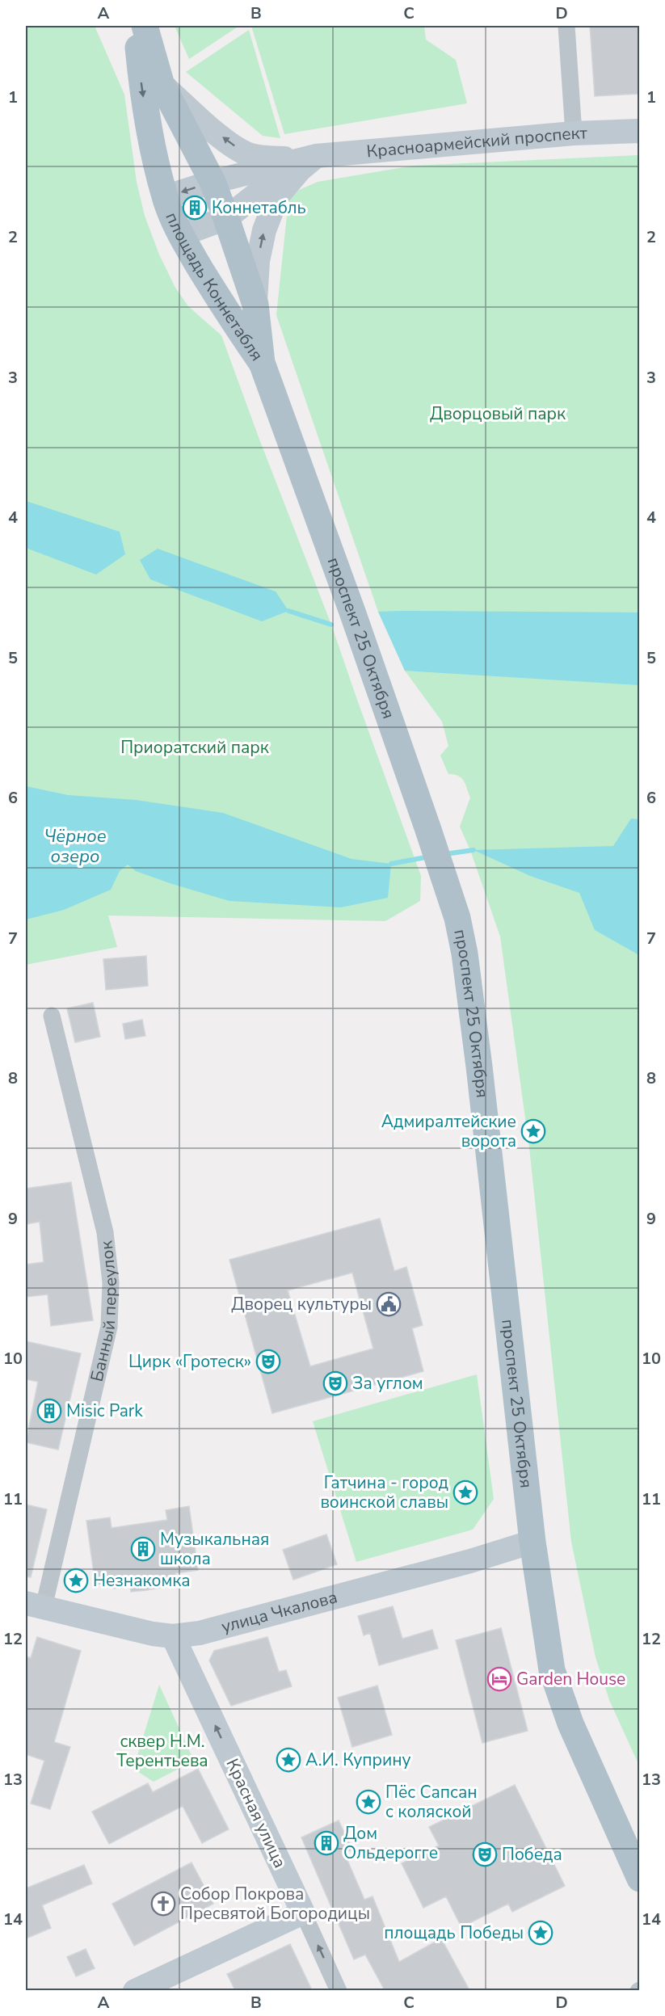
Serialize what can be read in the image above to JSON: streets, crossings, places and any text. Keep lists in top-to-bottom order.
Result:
{
  "streets": {
    "main road": [
      "Красноармейский проспект",
      "площадь Коннетабля",
      "проспект 25 Октября",
      "улица Чкалова",
      "Красная улица"
    ],
    "street": ["Банный переулок"]
  },
  "crossings": [
    ["Красноармейский проспект", "площадь Коннетабля"],
    ["площадь Коннетабля", "проспект 25 Октября"],
    ["проспект 25 Октября", "улица Чкалова"],
    ["Банный переулок", "улица Чкалова"],
    ["улица Чкалова", "Красная улица"]
  ],
  "one_way": ["Красная улица"],
  "water": ["Чёрное озеро"],
  "parks": ["Дворцовый парк", "Приоратский парк", "сквер Н.М. Терентьева"],
  "places": {
    "building": [
      "Коннетабль",
      "Misic Park",
      "Музыкальная школа",
      "Дом Ольдерогге"
    ],
    "place": [
      "Адмиралтейские ворота",
      "Гатчина - город воинской славы",
      "Незнакомка",
      "А.И. Куприну",
      "Пёс Сапсан с коляской",
      "площадь Победы"
    ],
    "public building": ["Дворец культуры"],
    "theatre": ["Цирк «Гротеск»", "За углом", "Победа"],
    "hotel": ["Garden House"],
    "church": ["Собор Покрова Пресвятой Богородицы"]
  },
  "grid": {
    "columns": [
      "A",
      "B",
      "C",
      "D"
    ],
    "rows": [
      "1",
      "2",
      "3",
      "4",
      "5",
      "6",
      "7",
      "8",
      "9",
      "10",
      "11",
      "12",
      "13",
      "14"
    ]
  }
}
